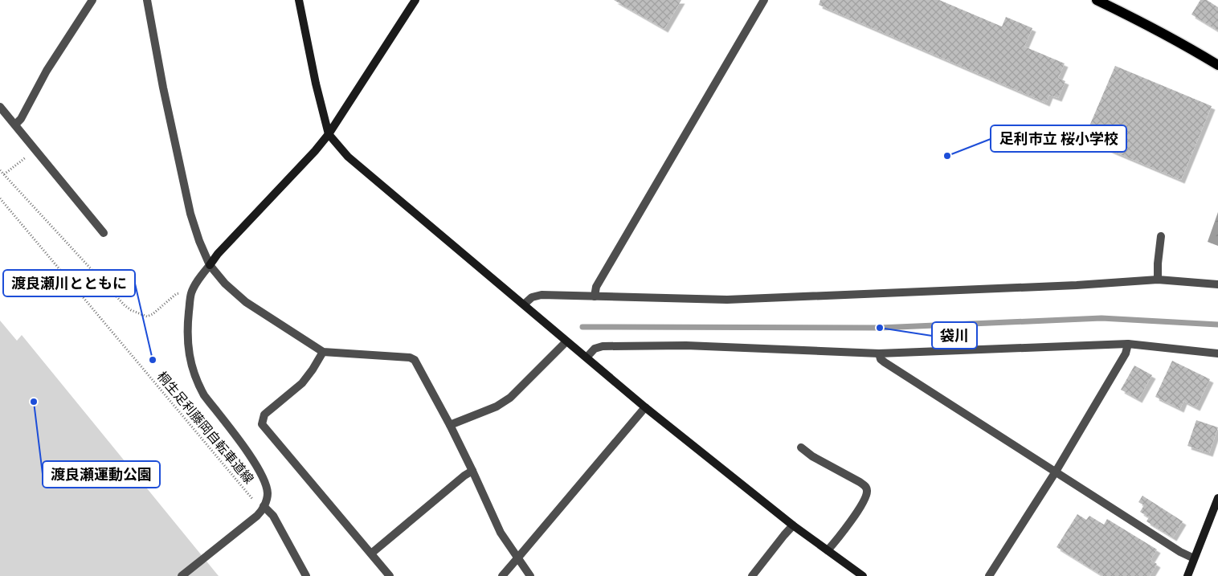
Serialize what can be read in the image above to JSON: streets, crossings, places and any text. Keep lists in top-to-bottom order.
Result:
{
  "streets": {
    "path": ["桐生足利藤岡自転車道線"]
  },
  "places": [
    "足利市立 桜小学校",
    "袋川",
    "渡良瀬川とともに",
    "渡良瀬運動公園"
  ]
}
